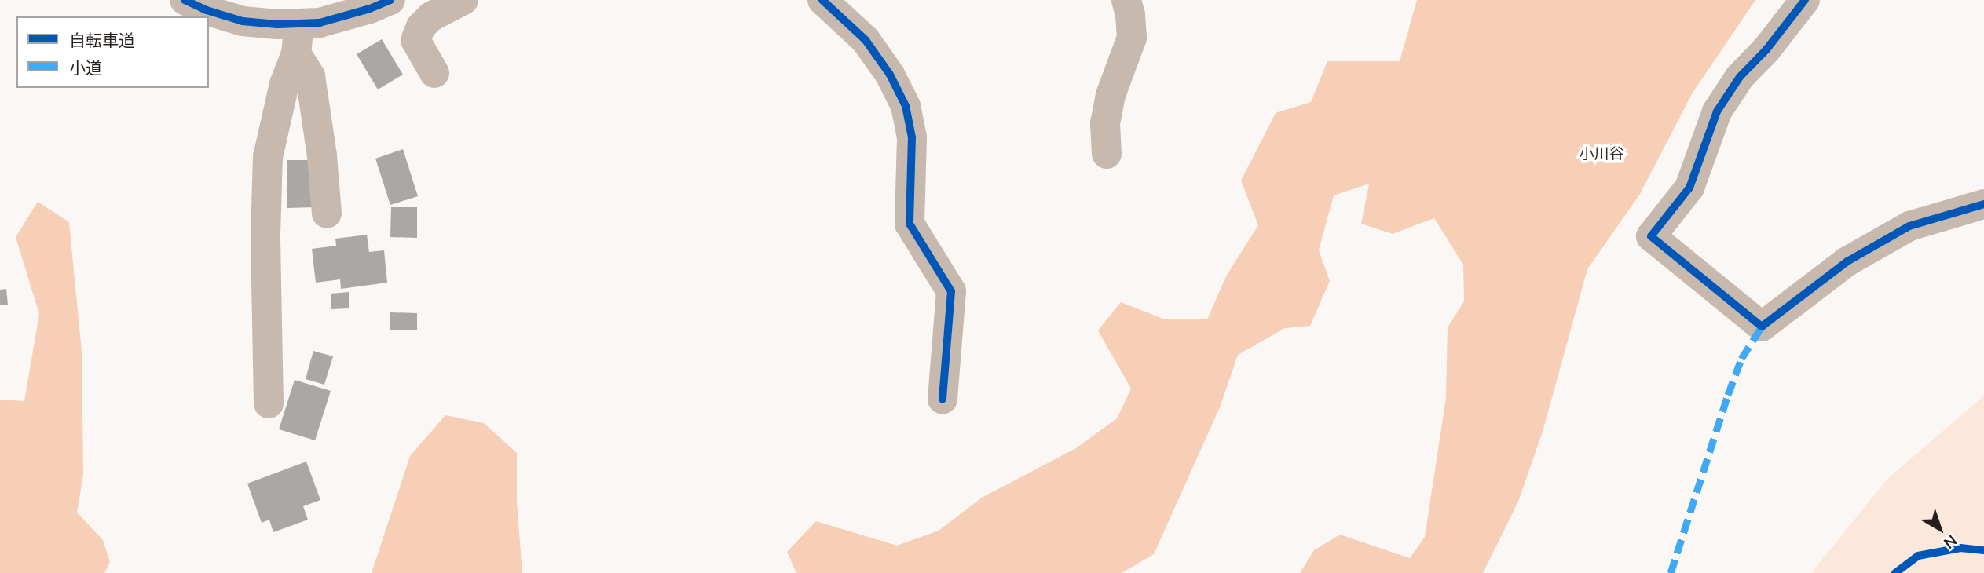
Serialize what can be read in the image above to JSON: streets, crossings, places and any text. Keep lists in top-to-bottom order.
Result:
{
  "districts": ["小川谷"],
  "legend": ["自転車道", "小道"],
  "north": "bottom right"
}
